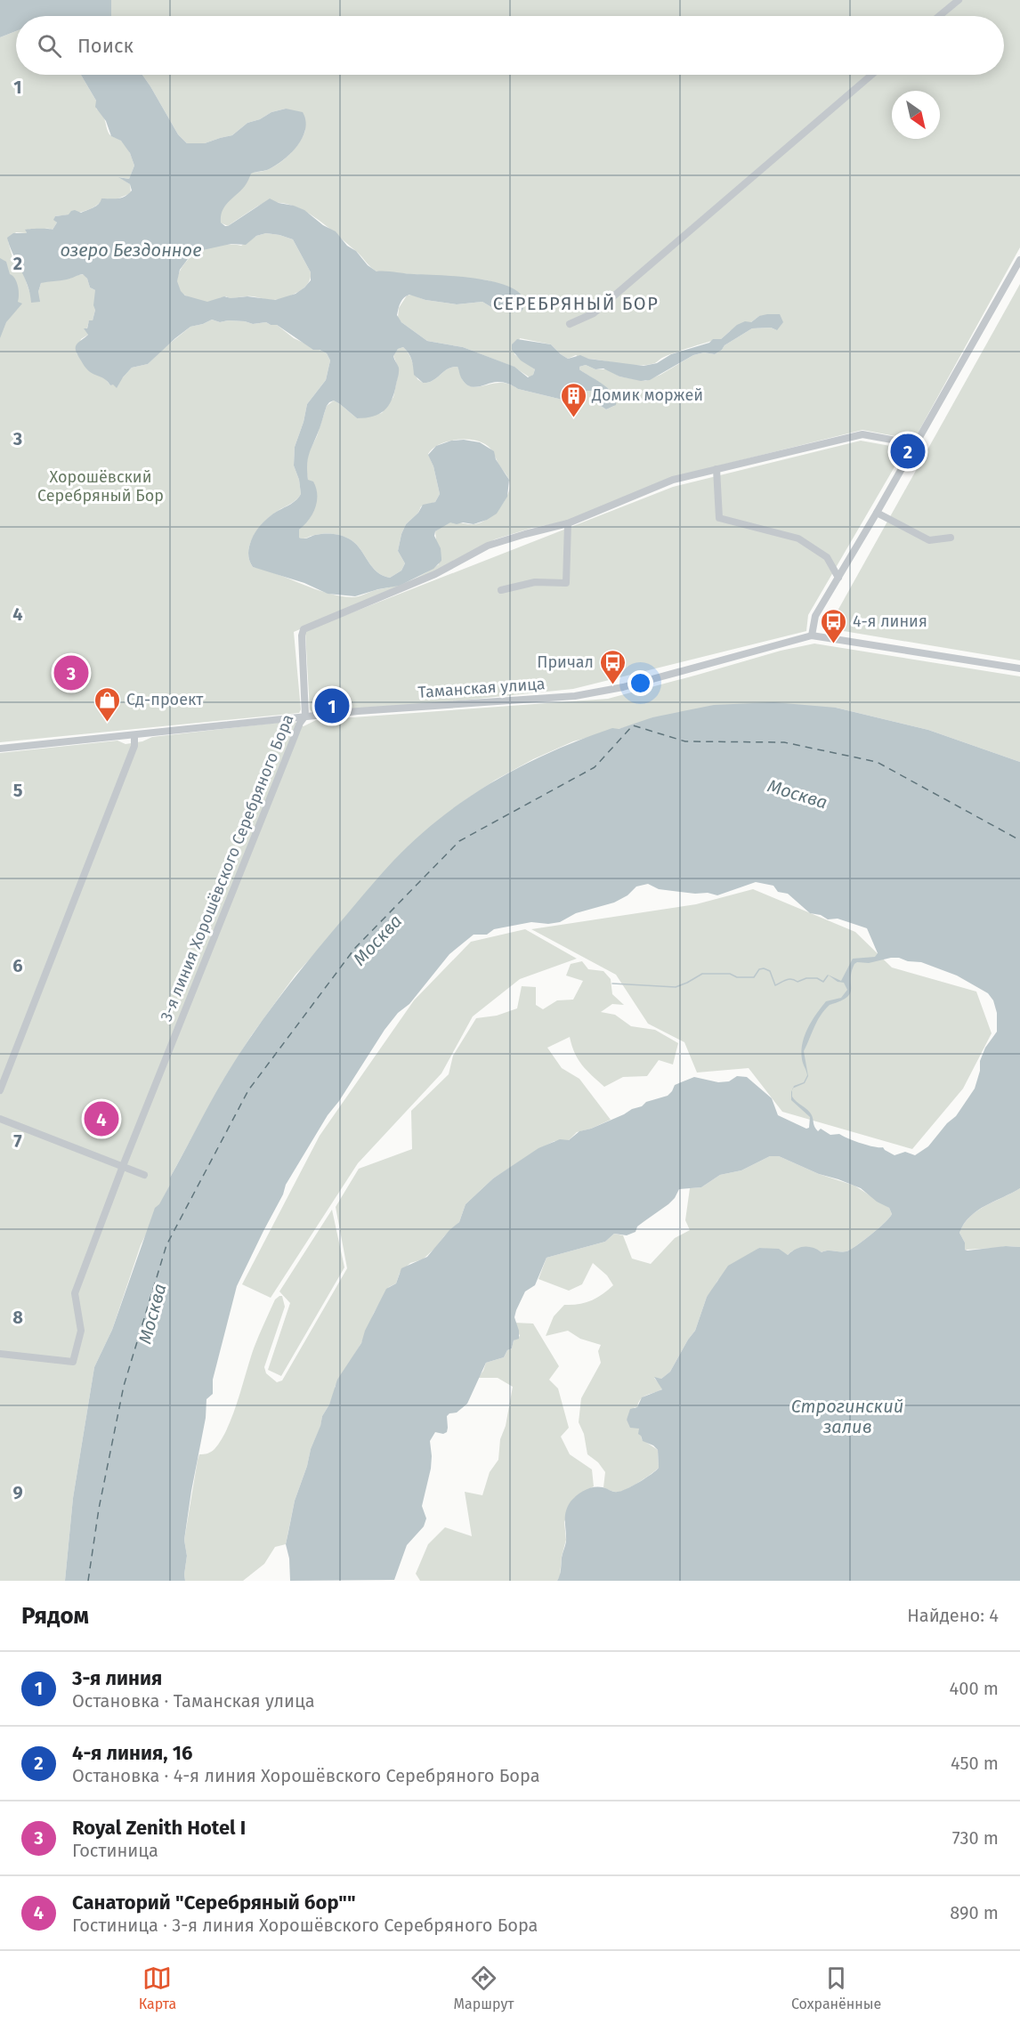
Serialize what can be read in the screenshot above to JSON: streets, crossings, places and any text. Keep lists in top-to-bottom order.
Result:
{
  "streets": {
    "street": ["Таманская улица", "3-я линия Хорошёвского Серебряного Бора"]
  },
  "crossings": [
    ["Таманская улица", "3-я линия Хорошёвского Серебряного Бора"]
  ],
  "districts": ["СЕРЕБРЯНЫЙ БОР"],
  "water": ["озеро Бездонное", "Москва", "Строгинский залив"],
  "parks": ["Хорошёвский Серебряный Бор"],
  "places": {
    "building": ["Домик моржей"],
    "bus stop": ["4-я линия", "Причал"],
    "shop": ["Сд-проект"]
  },
  "north": "bottom right",
  "page": {
    "search": "Поиск",
    "pins": [
      "2",
      "3",
      "1",
      "4"
    ],
    "heading": ["Рядом", "Найдено: 4"],
    "list": [
      {
        "mark": "1",
        "name": "3-я линия",
        "note": "Остановка · Таманская улица",
        "value": "400 m"
      },
      {
        "mark": "2",
        "name": "4-я линия, 16",
        "note": "Остановка · 4-я линия Хорошёвского Серебряного Бора",
        "value": "450 m"
      },
      {
        "mark": "3",
        "name": "Royal Zenith Hotel I",
        "note": "Гостиница",
        "value": "730 m"
      },
      {
        "mark": "4",
        "name": "Санаторий \"Серебряный бор\"\"",
        "note": "Гостиница · 3-я линия Хорошёвского Серебряного Бора",
        "value": "890 m"
      }
    ],
    "nav": ["Карта", "Маршрут", "Сохранённые"]
  },
  "grid": {
    "rows": [
      "1",
      "2",
      "3",
      "4",
      "5",
      "6",
      "7",
      "8",
      "9"
    ]
  }
}
